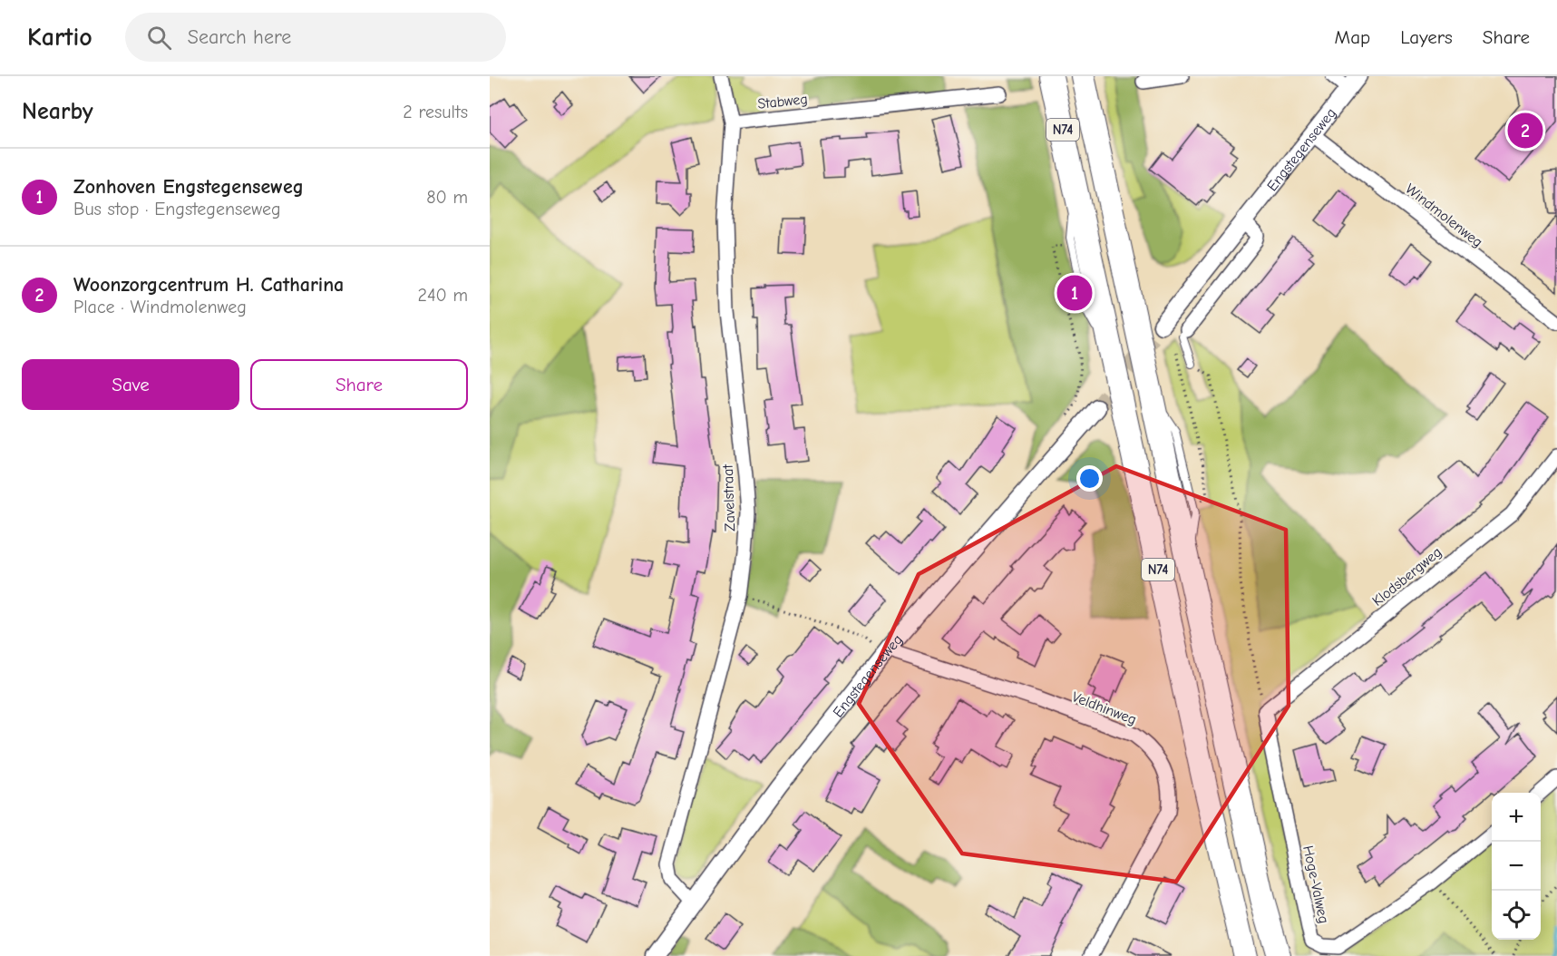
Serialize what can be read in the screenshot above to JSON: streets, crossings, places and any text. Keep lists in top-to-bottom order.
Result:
{
  "streets": {
    "highway": ["N74"],
    "street": [
      "Stabweg",
      "Engstegenseweg",
      "Windmolenweg",
      "Zavelstraat",
      "Klodsbergweg",
      "Veldhinweg",
      "Hoge-Valweg"
    ]
  },
  "crossings": [
    ["Stabweg", "Zavelstraat"],
    ["Engstegenseweg", "Windmolenweg"],
    ["Engstegenseweg", "Zavelstraat"],
    ["Engstegenseweg", "Veldhinweg"],
    ["Klodsbergweg", "Hoge-Valweg"]
  ],
  "page": {
    "header": "Kartio",
    "search": "Search here",
    "nav": ["Map", "Layers", "Share"],
    "heading": ["Nearby", "2 results"],
    "pins": ["2", "1"],
    "list": [
      {
        "mark": "1",
        "name": "Zonhoven Engstegenseweg",
        "note": "Bus stop · Engstegenseweg",
        "value": "80 m"
      },
      {
        "mark": "2",
        "name": "Woonzorgcentrum H. Catharina",
        "note": "Place · Windmolenweg",
        "value": "240 m"
      }
    ],
    "buttons": ["Save", "Share"],
    "map_buttons": ["+", "−"]
  }
}
